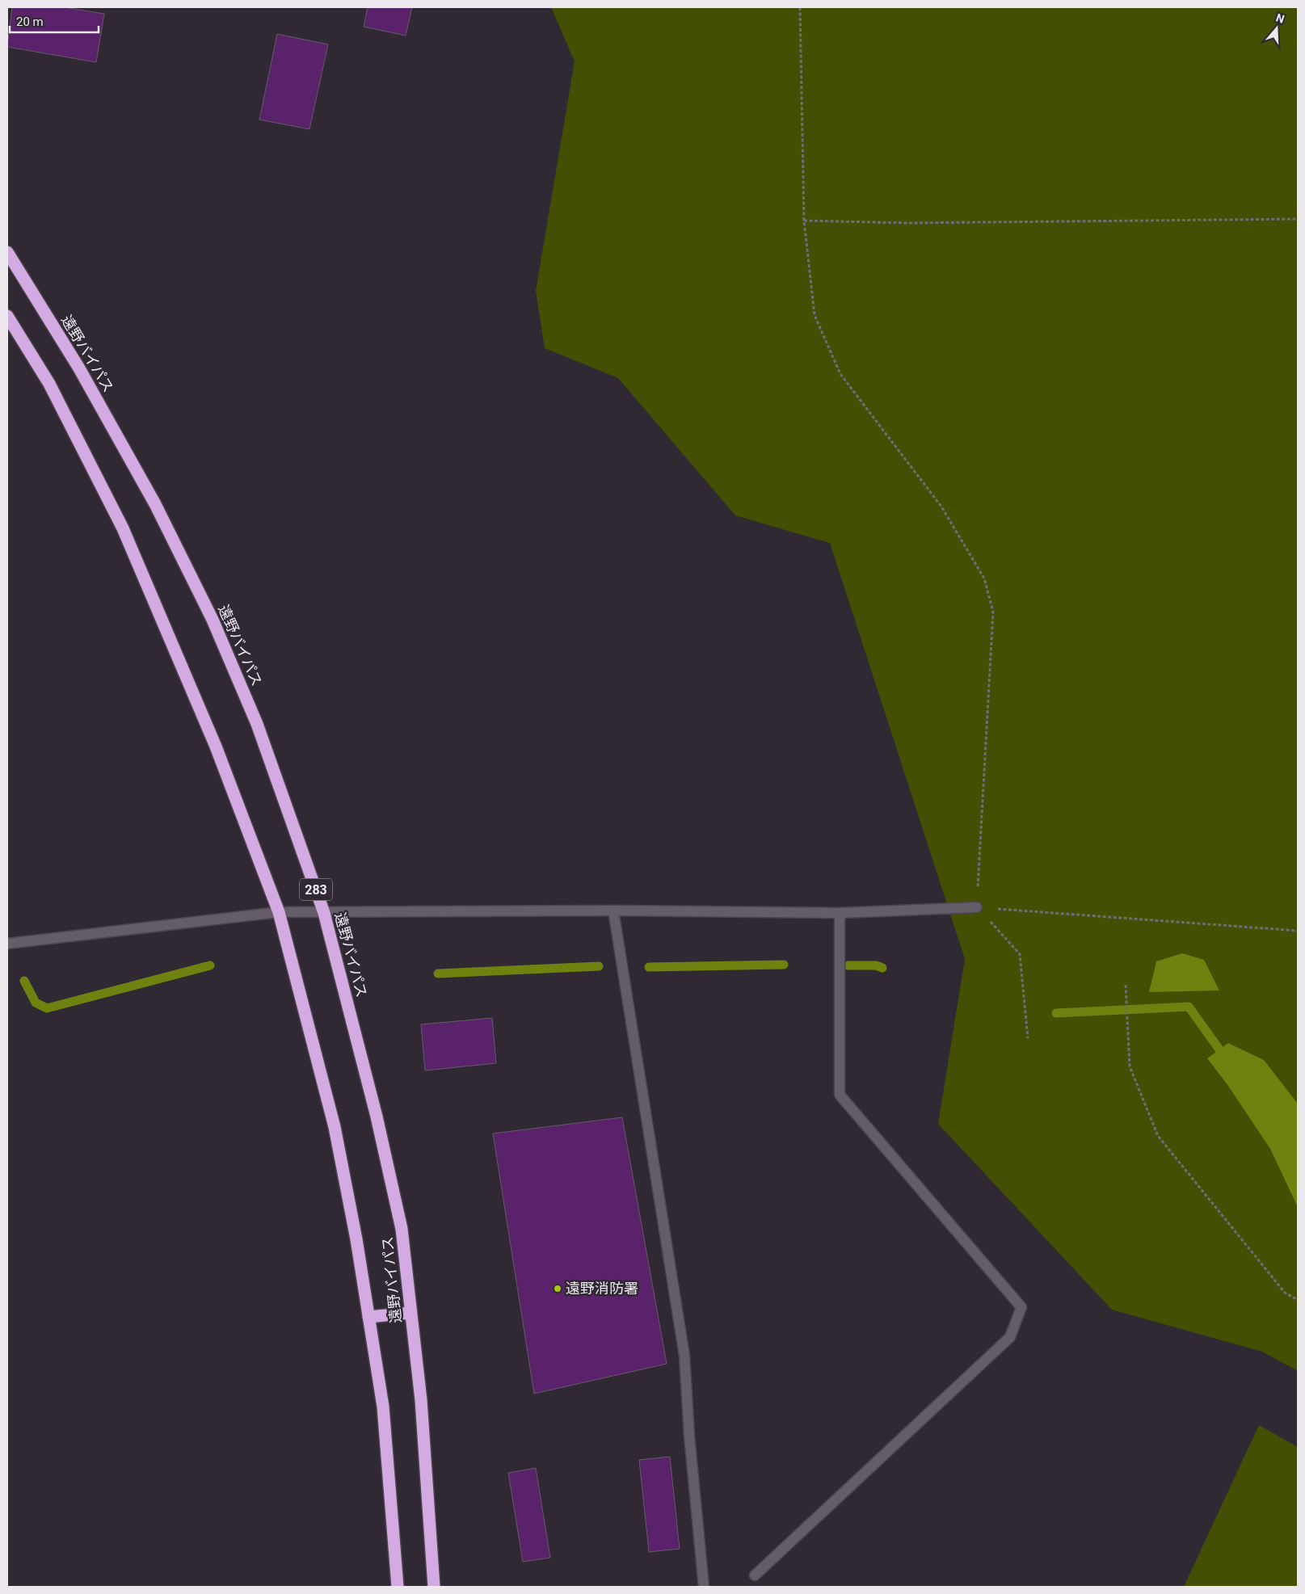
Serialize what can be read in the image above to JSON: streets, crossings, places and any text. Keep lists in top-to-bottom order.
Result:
{
  "streets": {
    "highway": ["遠野バイパス", "283"]
  },
  "places": ["遠野消防署"],
  "scale_bar": "20 m",
  "north": "top"
}
